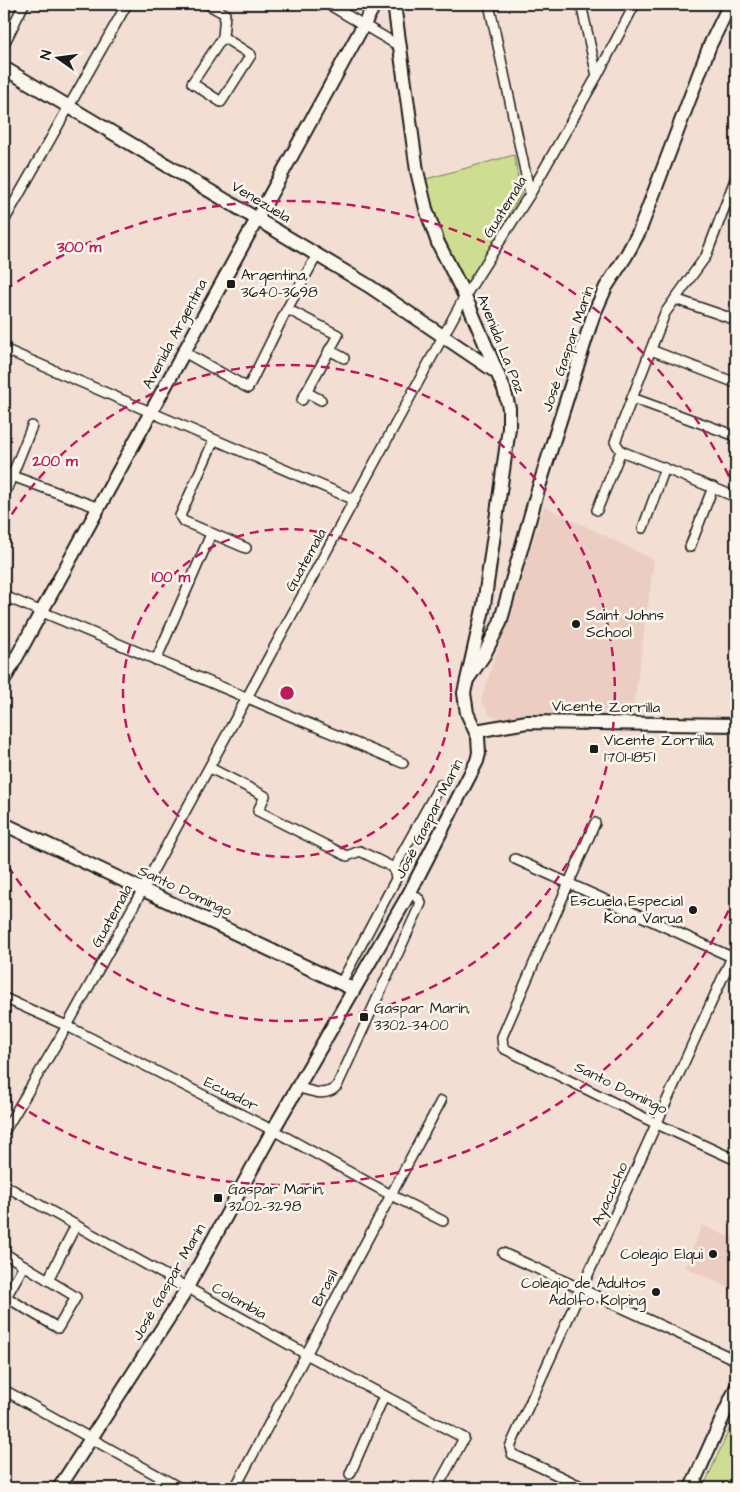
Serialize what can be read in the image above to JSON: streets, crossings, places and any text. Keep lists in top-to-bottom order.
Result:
{
  "streets": {
    "street": [
      "Venezuela",
      "Guatemala",
      "Avenida Argentina",
      "Avenida La Paz",
      "José Gaspar Marín",
      "Vicente Zorrilla",
      "Santo Domingo",
      "Ecuador",
      "Ayacucho",
      "Brasil",
      "Colombia"
    ]
  },
  "crossings": [
    ["Venezuela", "Guatemala"],
    ["Venezuela", "Avenida Argentina"],
    ["Venezuela", "Avenida La Paz"],
    ["Guatemala", "Avenida La Paz"],
    ["Guatemala", "Santo Domingo"],
    ["Guatemala", "Ecuador"],
    ["Avenida La Paz", "José Gaspar Marín"],
    ["Avenida La Paz", "Vicente Zorrilla"],
    ["José Gaspar Marín", "Vicente Zorrilla"],
    ["José Gaspar Marín", "Santo Domingo"],
    ["José Gaspar Marín", "Ecuador"],
    ["José Gaspar Marín", "Colombia"],
    ["Santo Domingo", "Ayacucho"],
    ["Ecuador", "Brasil"],
    ["Brasil", "Colombia"]
  ],
  "places": {
    "transit": [
      "Argentina, 3640-3698",
      "Vicente Zorrilla, 1701-1851",
      "Gaspar Marín, 3302-3400",
      "Gaspar Marín, 3202-3298"
    ],
    "other": [
      "Saint Johns School",
      "Escuela Especial Kona Varua",
      "Colegio Elqui",
      "Colegio de Adultos Adolfo Kolping"
    ]
  },
  "north": "left",
  "rings": ["300 m", "200 m", "100 m"]
}
